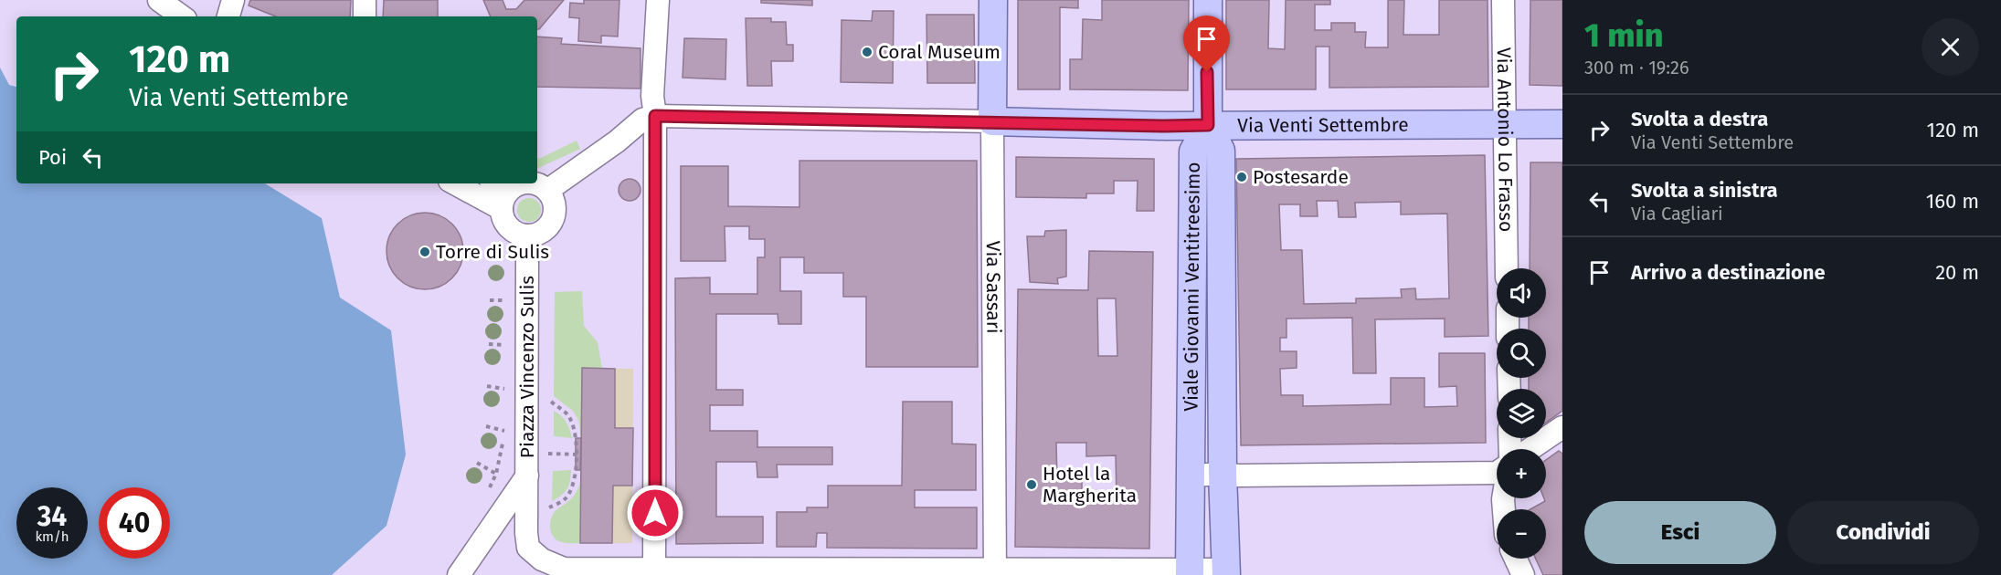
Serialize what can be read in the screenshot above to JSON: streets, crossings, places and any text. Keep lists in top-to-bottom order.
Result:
{
  "streets": {
    "main road": ["Via Venti Settembre", "Viale Giovanni Ventitreesimo", "Via Sassari"],
    "street": ["Via Antonio Lo Frasso", "Piazza Vincenzo Sulis"]
  },
  "crossings": [
    ["Via Venti Settembre", "Via Antonio Lo Frasso"],
    ["Via Venti Settembre", "Viale Giovanni Ventitreesimo"],
    ["Via Venti Settembre", "Via Sassari"]
  ],
  "places": [
    "Coral Museum",
    "Postesarde",
    "Torre di Sulis",
    "Hotel la Margherita"
  ],
  "page": {
    "heading": ["1 min", "300 m · 19:26"],
    "turn": ["120 m", "Via Venti Settembre"],
    "list": [
      {
        "name": "Svolta a destra",
        "note": "Via Venti Settembre",
        "value": "120 m"
      },
      {
        "name": "Svolta a sinistra",
        "note": "Via Cagliari",
        "value": "160 m"
      },
      {
        "name": "Arrivo a destinazione",
        "value": "20 m"
      }
    ],
    "then": "Poi",
    "map_buttons": ["+", "−"],
    "speed": "34 km/h",
    "limit": "40",
    "buttons": ["Esci", "Condividi"]
  }
}
